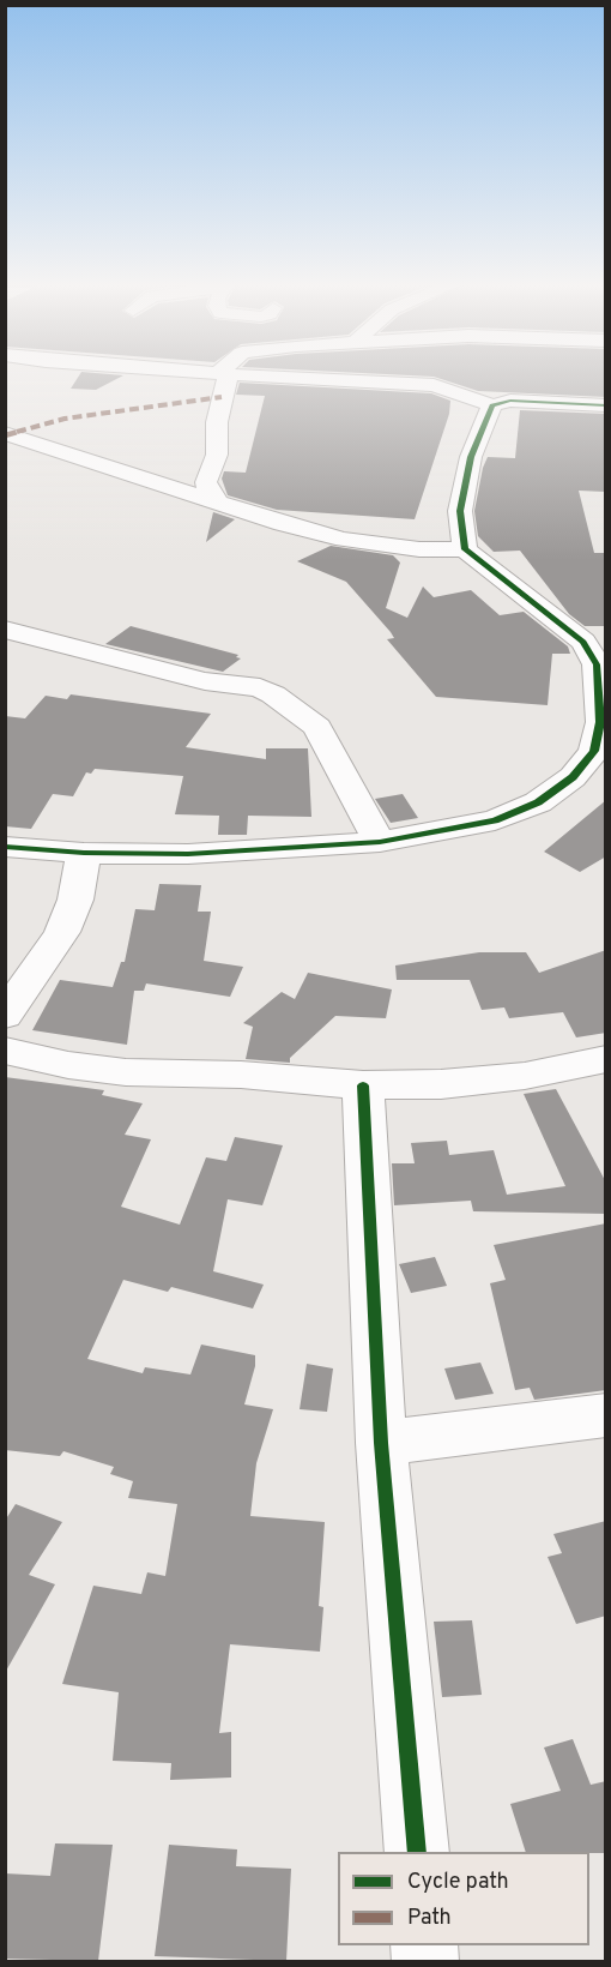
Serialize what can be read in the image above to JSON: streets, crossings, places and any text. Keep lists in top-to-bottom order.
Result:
{
  "legend": ["Cycle path", "Path"]
}
